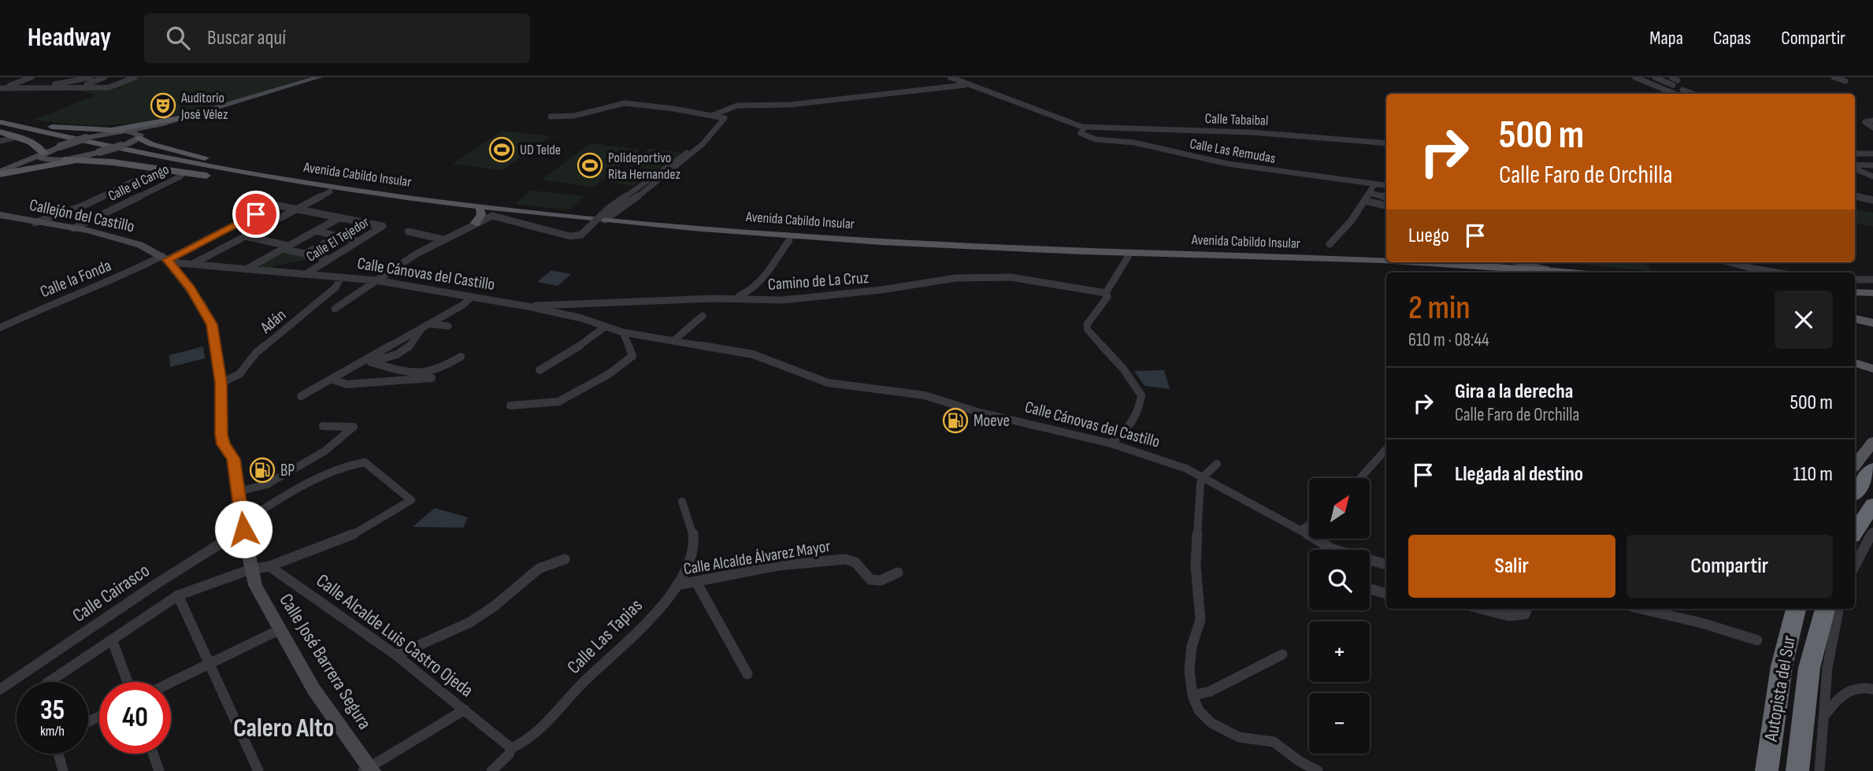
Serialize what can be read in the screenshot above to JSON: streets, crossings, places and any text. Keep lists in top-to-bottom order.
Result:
{
  "streets": {
    "highway": ["Autopista del Sur"],
    "main road": ["Avenida Cabildo Insular"],
    "street": [
      "Calle Tabaibal",
      "Calle Las Remudas",
      "Calle el Cango",
      "Callejón del Castillo",
      "Calle El Tejedor",
      "Calle Cánovas del Castillo",
      "Calle la Fonda",
      "Camino de La Cruz",
      "Adán",
      "Calle Alcalde Álvarez Mayor",
      "Calle Cairasco",
      "Calle Alcalde Luis Castro Ojeda",
      "Calle Las Tapias",
      "Calle José Barrera Segura"
    ]
  },
  "crossings": [
    ["Calle Tabaibal", "Calle Las Remudas"],
    ["Calle el Cango", "Callejón del Castillo"],
    ["Callejón del Castillo", "Calle Cánovas del Castillo"],
    ["Callejón del Castillo", "Calle la Fonda"],
    ["Callejón del Castillo", "Adán"],
    ["Callejón del Castillo", "Calle Cairasco"],
    ["Callejón del Castillo", "Calle José Barrera Segura"],
    ["Calle El Tejedor", "Calle Cánovas del Castillo"],
    ["Calle Cánovas del Castillo", "Calle la Fonda"],
    ["Calle Cánovas del Castillo", "Camino de La Cruz"],
    ["Calle Cánovas del Castillo", "Adán"],
    ["Calle Alcalde Álvarez Mayor", "Calle Las Tapias"],
    ["Calle Alcalde Luis Castro Ojeda", "Calle Las Tapias"]
  ],
  "districts": ["Calero Alto"],
  "places": {
    "theatre": ["Auditorio José Vélez"],
    "sports": ["UD Telde", "Polideportivo Rita Hernandez"],
    "fuel station": ["Moeve", "BP"]
  },
  "north": "top right",
  "page": {
    "header": "Headway",
    "search": "Buscar aquí",
    "nav": ["Mapa", "Capas", "Compartir"],
    "turn": ["500 m", "Calle Faro de Orchilla"],
    "then": "Luego",
    "heading": ["2 min", "610 m · 08:44"],
    "list": [
      {
        "name": "Gira a la derecha",
        "note": "Calle Faro de Orchilla",
        "value": "500 m"
      },
      {
        "name": "Llegada al destino",
        "value": "110 m"
      }
    ],
    "map_buttons": ["+", "−"],
    "buttons": ["Salir", "Compartir"],
    "speed": "35 km/h",
    "limit": "40"
  }
}
